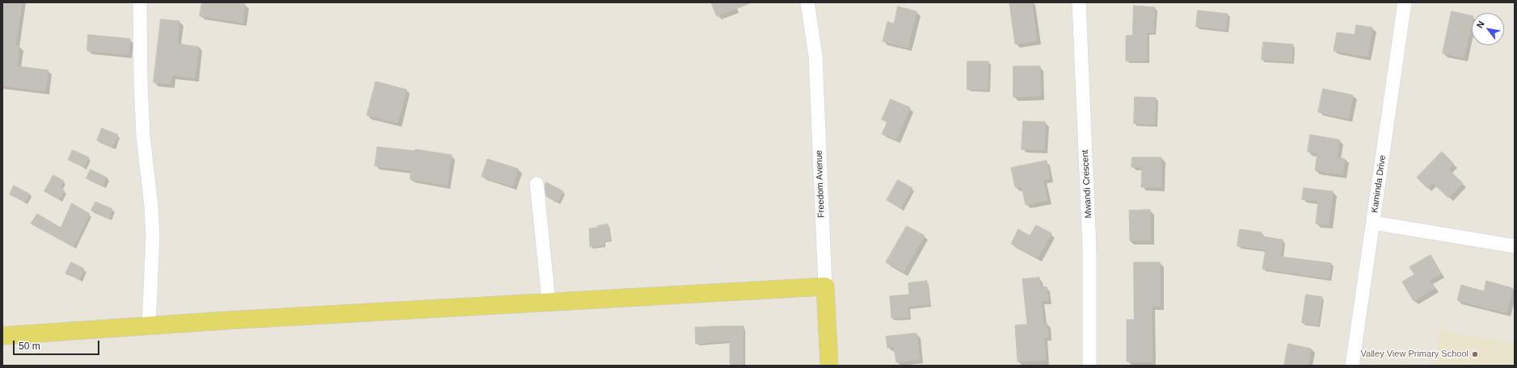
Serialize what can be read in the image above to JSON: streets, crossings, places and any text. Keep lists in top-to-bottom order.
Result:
{
  "streets": {
    "main road": ["Freedom Avenue"],
    "street": ["Mwandi Crescent", "Kaminda Drive"]
  },
  "places": ["Valley View Primary School"],
  "scale_bar": "50 m",
  "north": "top left"
}
